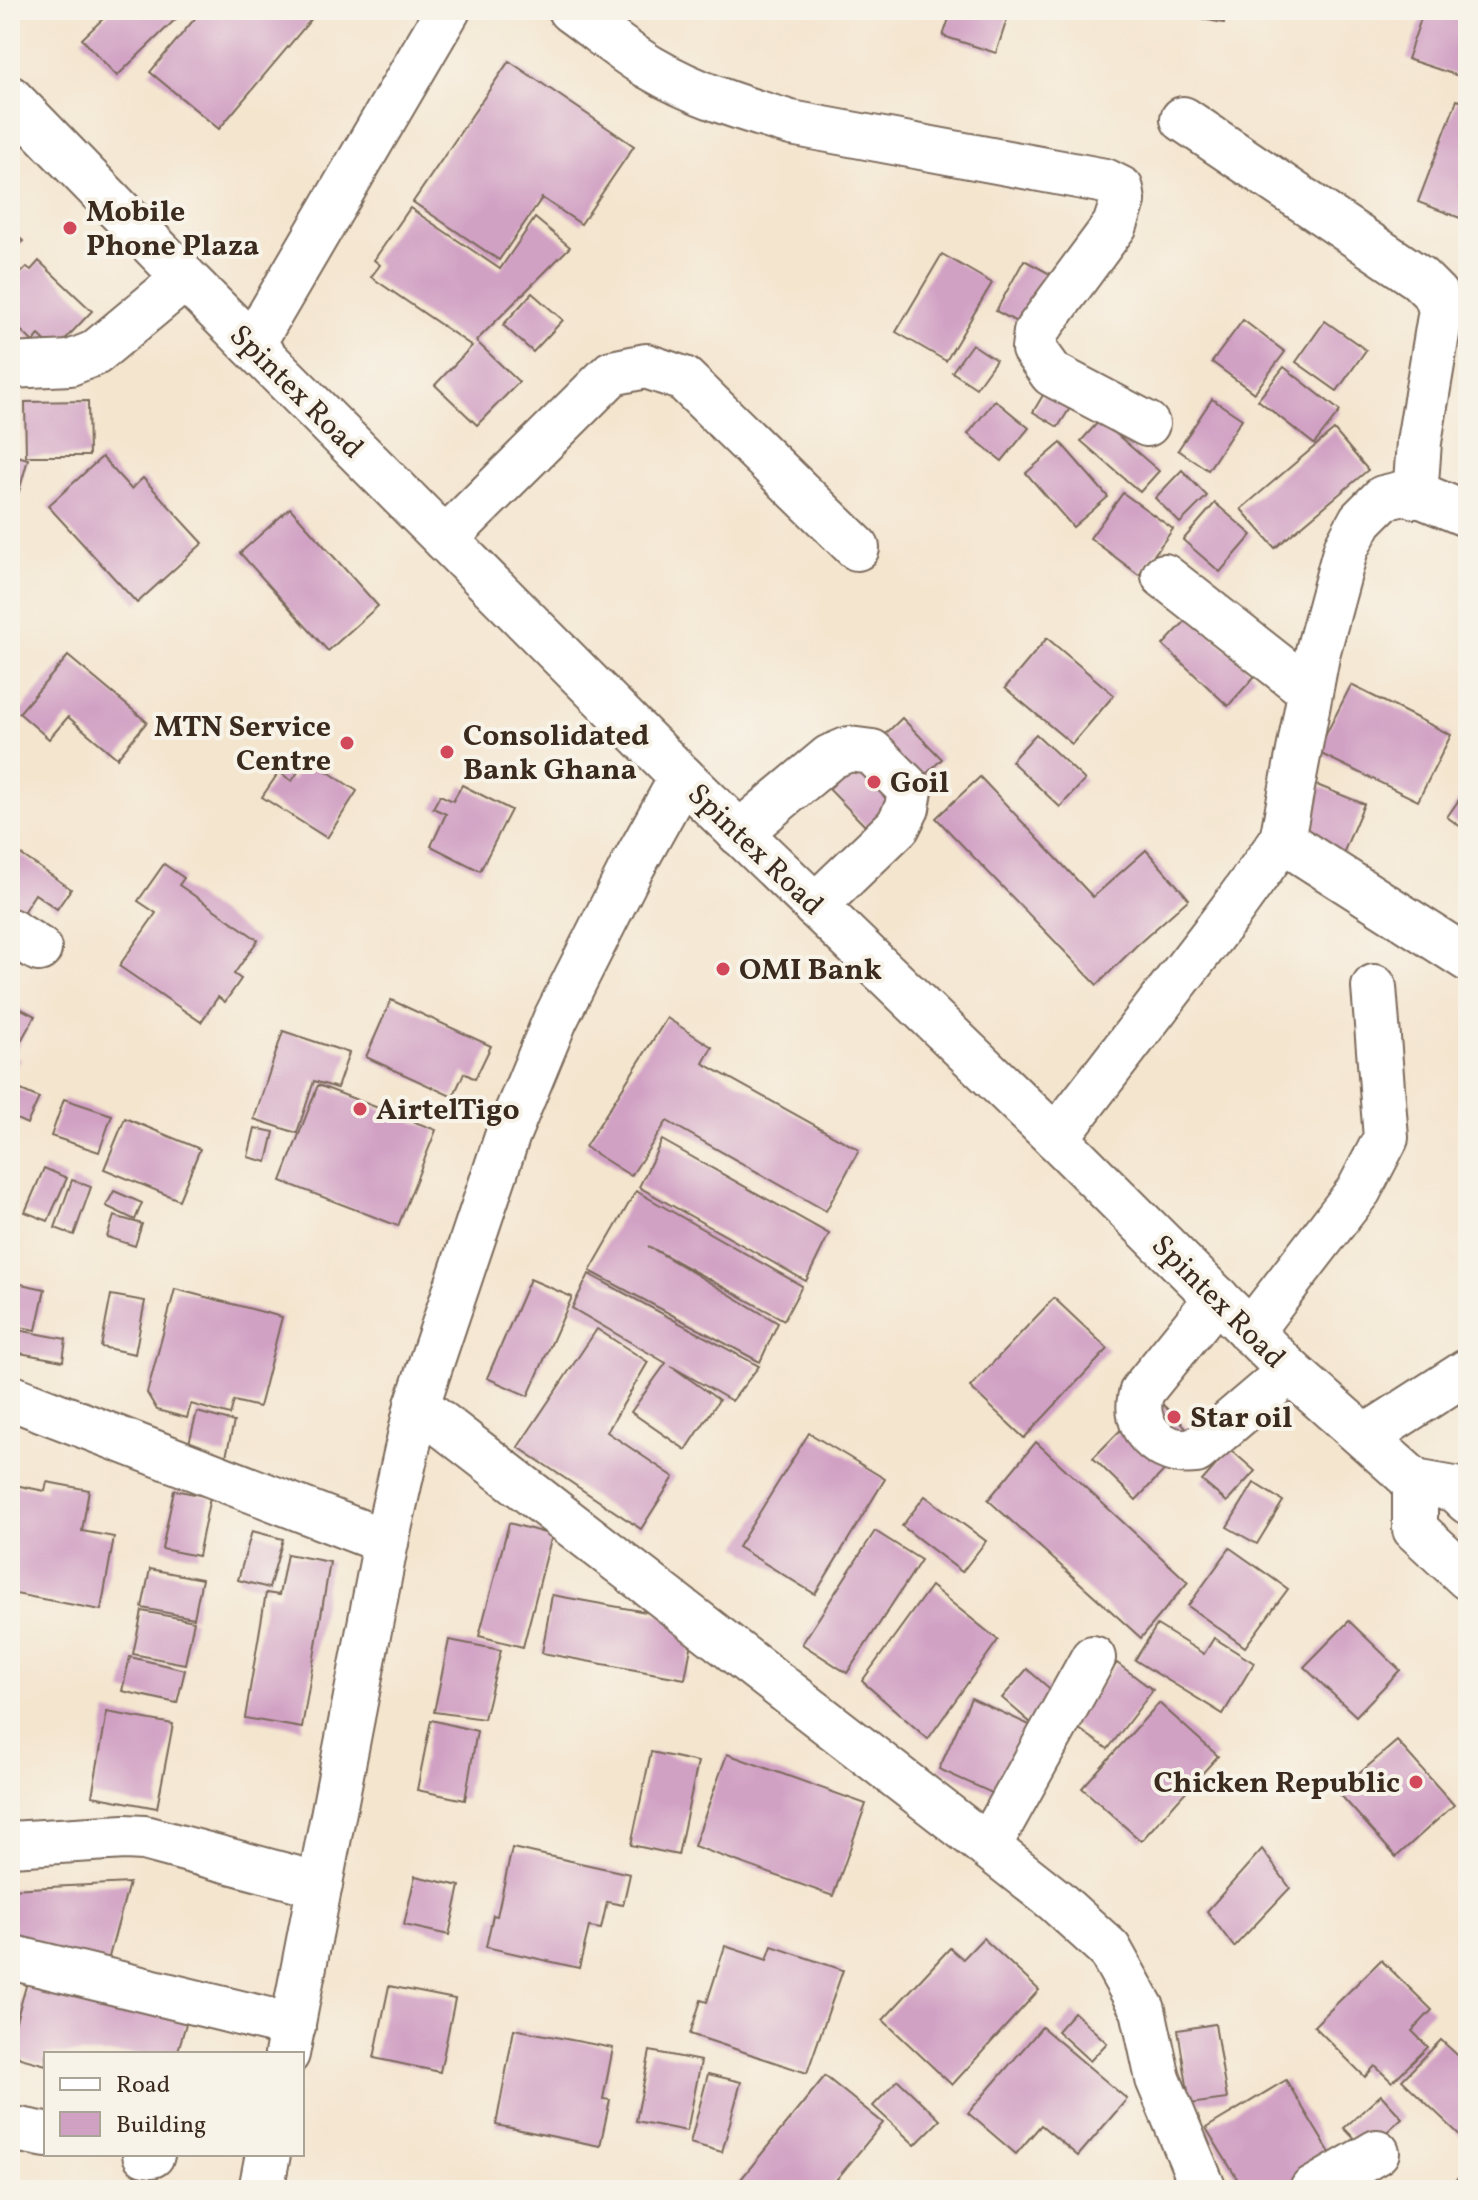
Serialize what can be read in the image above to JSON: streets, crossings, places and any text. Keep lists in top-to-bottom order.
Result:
{
  "streets": {
    "street": ["Spintex Road"]
  },
  "places": [
    "Mobile Phone Plaza",
    "MTN Service Centre",
    "Consolidated Bank Ghana",
    "Goil",
    "OMI Bank",
    "AirtelTigo",
    "Star oil",
    "Chicken Republic"
  ],
  "legend": ["Road", "Building"]
}
